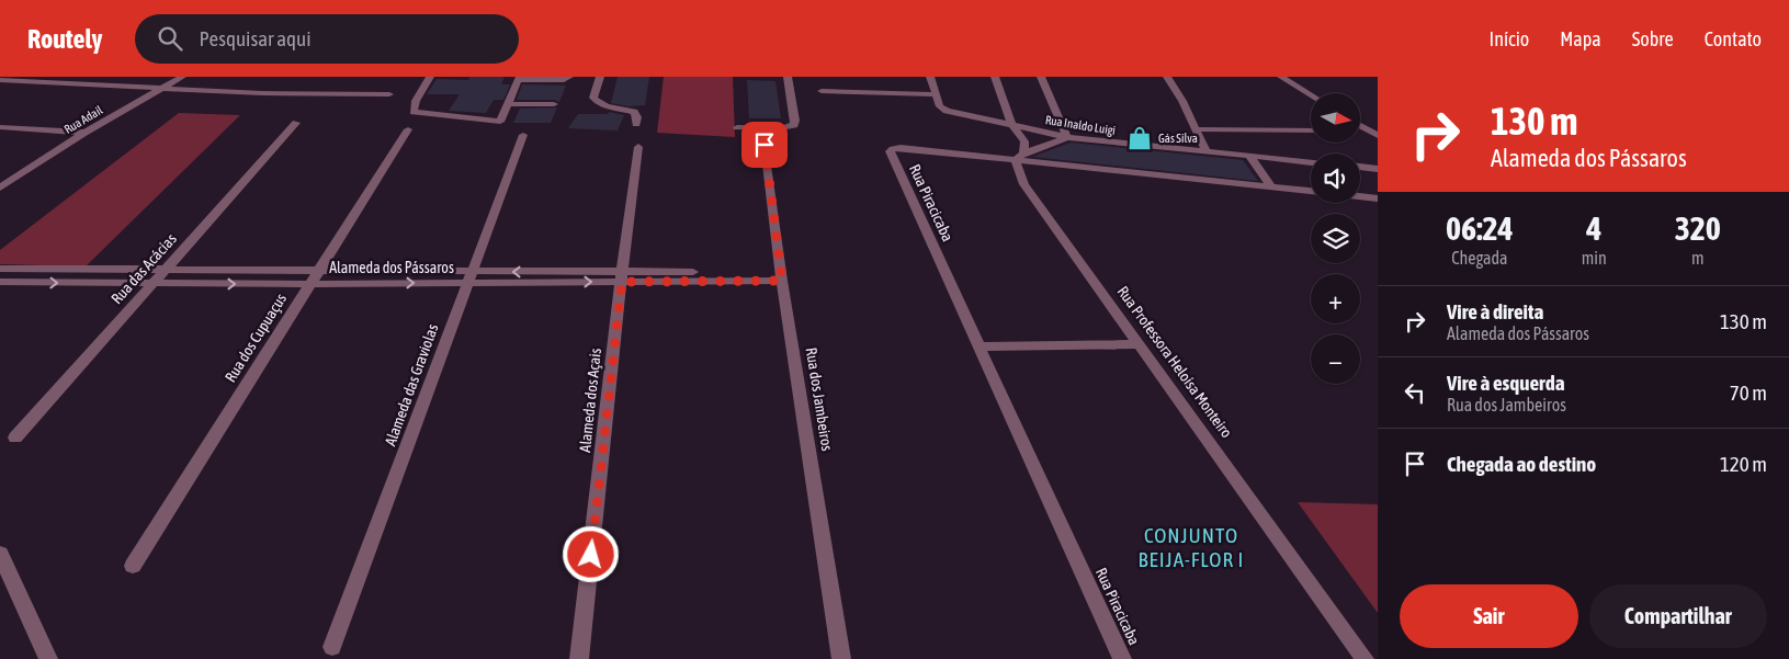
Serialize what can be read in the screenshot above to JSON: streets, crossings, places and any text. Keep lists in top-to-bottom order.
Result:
{
  "streets": {
    "street": [
      "Rua Adail",
      "Rua Inaldo Luigi",
      "Rua Piracicaba",
      "Alameda dos Pássaros",
      "Rua das Acácias",
      "Rua dos Cupuaçus",
      "Rua Professora Heloísa Monteiro",
      "Alameda das Graviolas",
      "Rua dos Jambeiros",
      "Alameda dos Açais"
    ]
  },
  "crossings": [
    ["Rua Inaldo Luigi", "Rua Professora Heloísa Monteiro"],
    ["Rua Piracicaba", "Rua Professora Heloísa Monteiro"],
    ["Alameda dos Pássaros", "Rua das Acácias"],
    ["Alameda dos Pássaros", "Rua dos Cupuaçus"],
    ["Alameda dos Pássaros", "Alameda das Graviolas"],
    ["Alameda dos Pássaros", "Rua dos Jambeiros"],
    ["Alameda dos Pássaros", "Alameda dos Açais"]
  ],
  "districts": ["CONJUNTO BEIJA-FLOR I"],
  "places": {
    "shop": ["Gás Silva"]
  },
  "north": "right",
  "page": {
    "header": "Routely",
    "search": "Pesquisar aqui",
    "nav": [
      "Início",
      "Mapa",
      "Sobre",
      "Contato"
    ],
    "turn": ["130 m", "Alameda dos Pássaros"],
    "map_buttons": ["+", "−"],
    "eta": [
      "06:24",
      "Chegada",
      "4",
      "min",
      "320",
      "m"
    ],
    "list": [
      {
        "name": "Vire à direita",
        "note": "Alameda dos Pássaros",
        "value": "130 m"
      },
      {
        "name": "Vire à esquerda",
        "note": "Rua dos Jambeiros",
        "value": "70 m"
      },
      {
        "name": "Chegada ao destino",
        "value": "120 m"
      }
    ],
    "buttons": ["Sair", "Compartilhar"]
  }
}
